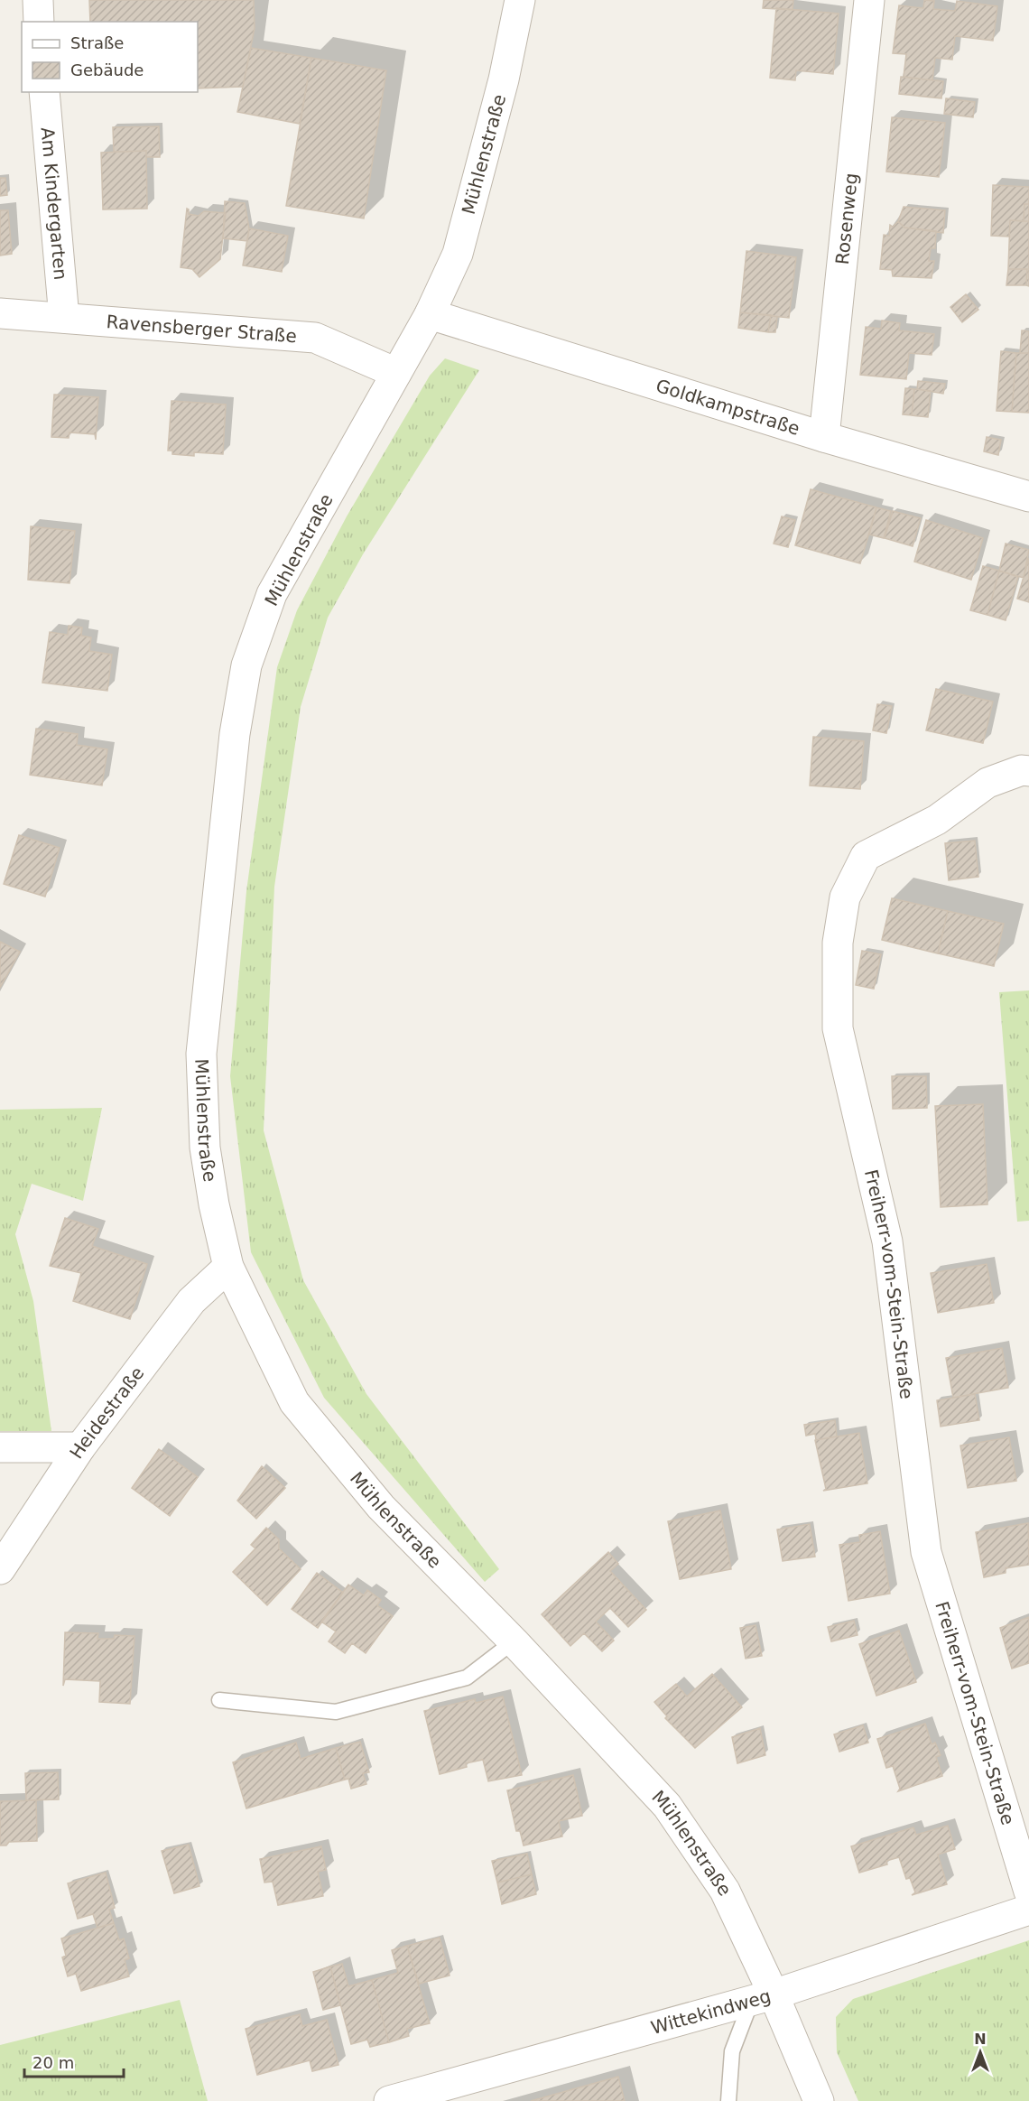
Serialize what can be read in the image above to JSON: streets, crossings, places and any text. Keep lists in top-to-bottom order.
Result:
{
  "streets": {
    "street": [
      "Mühlenstraße",
      "Am Kindergarten",
      "Rosenweg",
      "Ravensberger Straße",
      "Goldkampstraße",
      "Freiherr-vom-Stein-Straße",
      "Heidestraße",
      "Wittekindweg"
    ]
  },
  "crossings": [
    ["Mühlenstraße", "Ravensberger Straße"],
    ["Mühlenstraße", "Goldkampstraße"],
    ["Mühlenstraße", "Heidestraße"],
    ["Mühlenstraße", "Wittekindweg"],
    ["Am Kindergarten", "Ravensberger Straße"],
    ["Rosenweg", "Goldkampstraße"]
  ],
  "legend": ["Straße", "Gebäude"],
  "scale_bar": "20 m",
  "north": "top"
}
